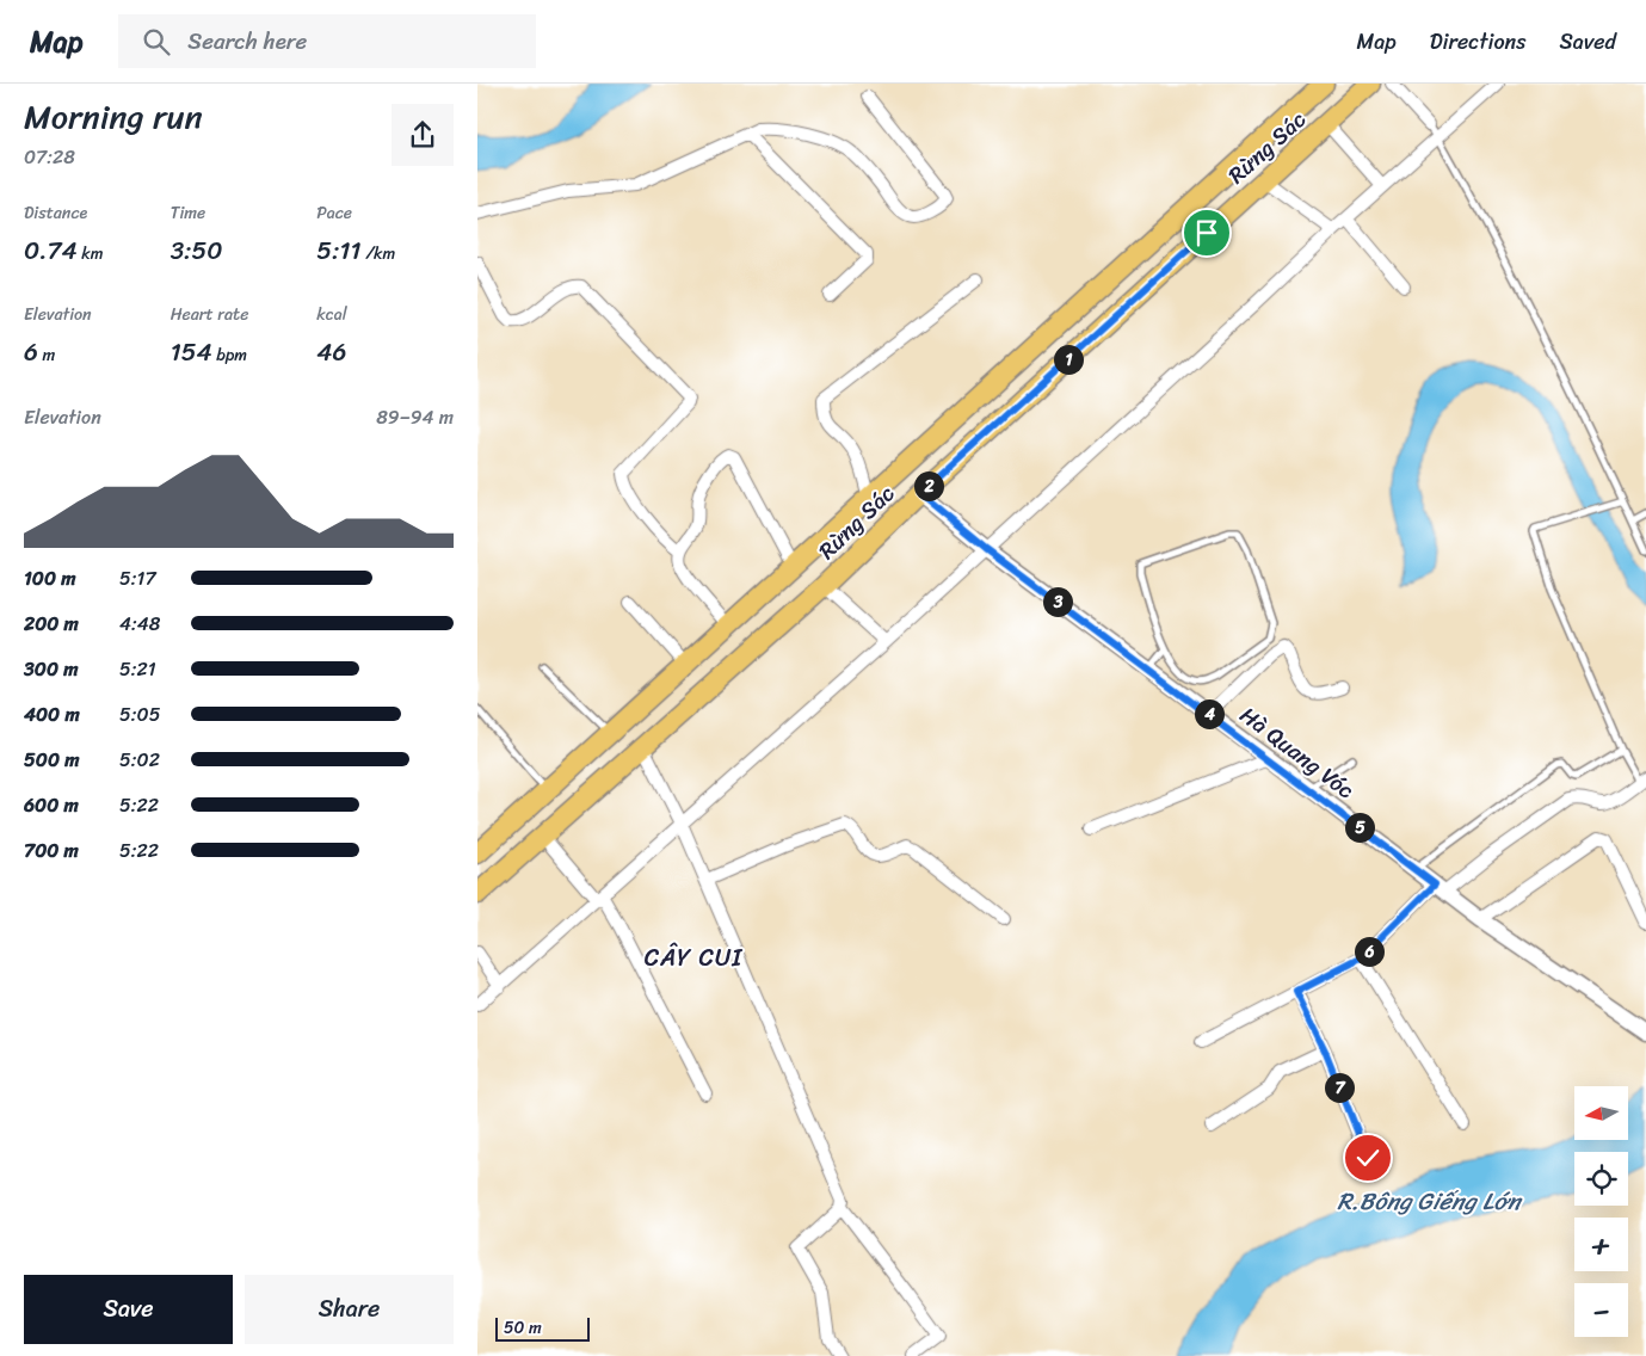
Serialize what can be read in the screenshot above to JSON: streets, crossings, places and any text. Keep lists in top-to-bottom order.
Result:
{
  "streets": {
    "main road": ["Rừng Sác"],
    "street": ["Hà Quang Vóc"]
  },
  "crossings": [
    ["Rừng Sác", "Hà Quang Vóc"]
  ],
  "districts": ["CÂY CUI"],
  "water": ["R.Bông Giếng Lớn"],
  "scale_bar": "50 m",
  "north": "left",
  "page": {
    "header": "Map",
    "search": "Search here",
    "nav": ["Map", "Directions", "Saved"],
    "heading": ["Morning run", "07:28"],
    "stats": [
      ["Distance", "0.74 km"],
      ["Time", "3:50"],
      ["Pace", "5:11 /km"],
      ["Elevation", "6 m"],
      ["Heart rate", "154 bpm"],
      ["kcal", "46"]
    ],
    "pins": [
      "1",
      "2",
      "3",
      "4",
      "5",
      "6",
      "7"
    ],
    "chart": ["Elevation", "89–94 m"],
    "list": [
      {
        "name": "100 m",
        "note": "5:17"
      },
      {
        "name": "200 m",
        "note": "4:48"
      },
      {
        "name": "300 m",
        "note": "5:21"
      },
      {
        "name": "400 m",
        "note": "5:05"
      },
      {
        "name": "500 m",
        "note": "5:02"
      },
      {
        "name": "600 m",
        "note": "5:22"
      },
      {
        "name": "700 m",
        "note": "5:22"
      }
    ],
    "map_buttons": ["+", "−"],
    "buttons": ["Save", "Share"],
    "scale": "50 m"
  }
}
